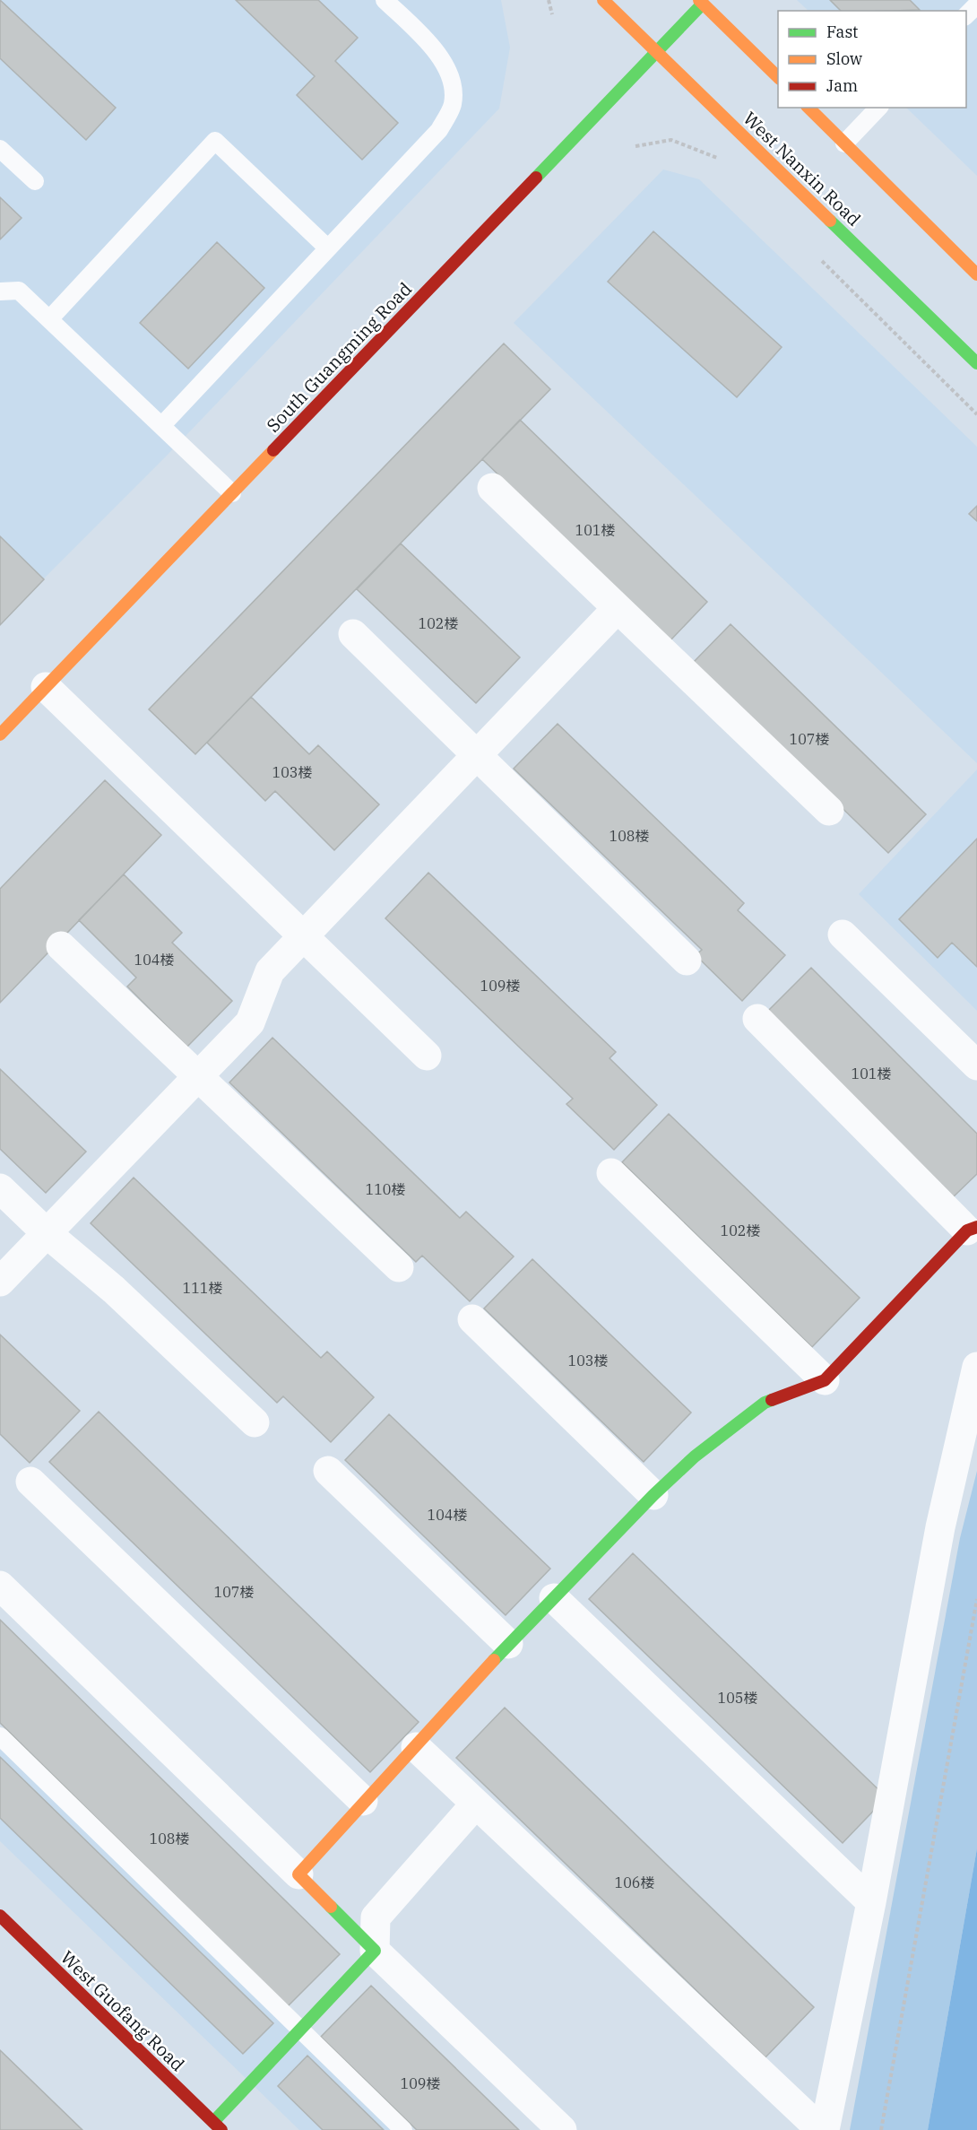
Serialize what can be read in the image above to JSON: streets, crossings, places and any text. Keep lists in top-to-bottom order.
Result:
{
  "streets": {
    "main road": ["West Nanxin Road", "South Guangming Road", "West Guofang Road"]
  },
  "crossings": [
    ["West Nanxin Road", "South Guangming Road"]
  ],
  "house_numbers": [
    "101楼",
    "102楼",
    "107楼",
    "103楼",
    "108楼",
    "104楼",
    "109楼",
    "101楼",
    "110楼",
    "102楼",
    "111楼",
    "103楼",
    "104楼",
    "107楼",
    "105楼",
    "108楼",
    "106楼",
    "109楼"
  ],
  "legend": ["Fast", "Slow", "Jam"]
}
